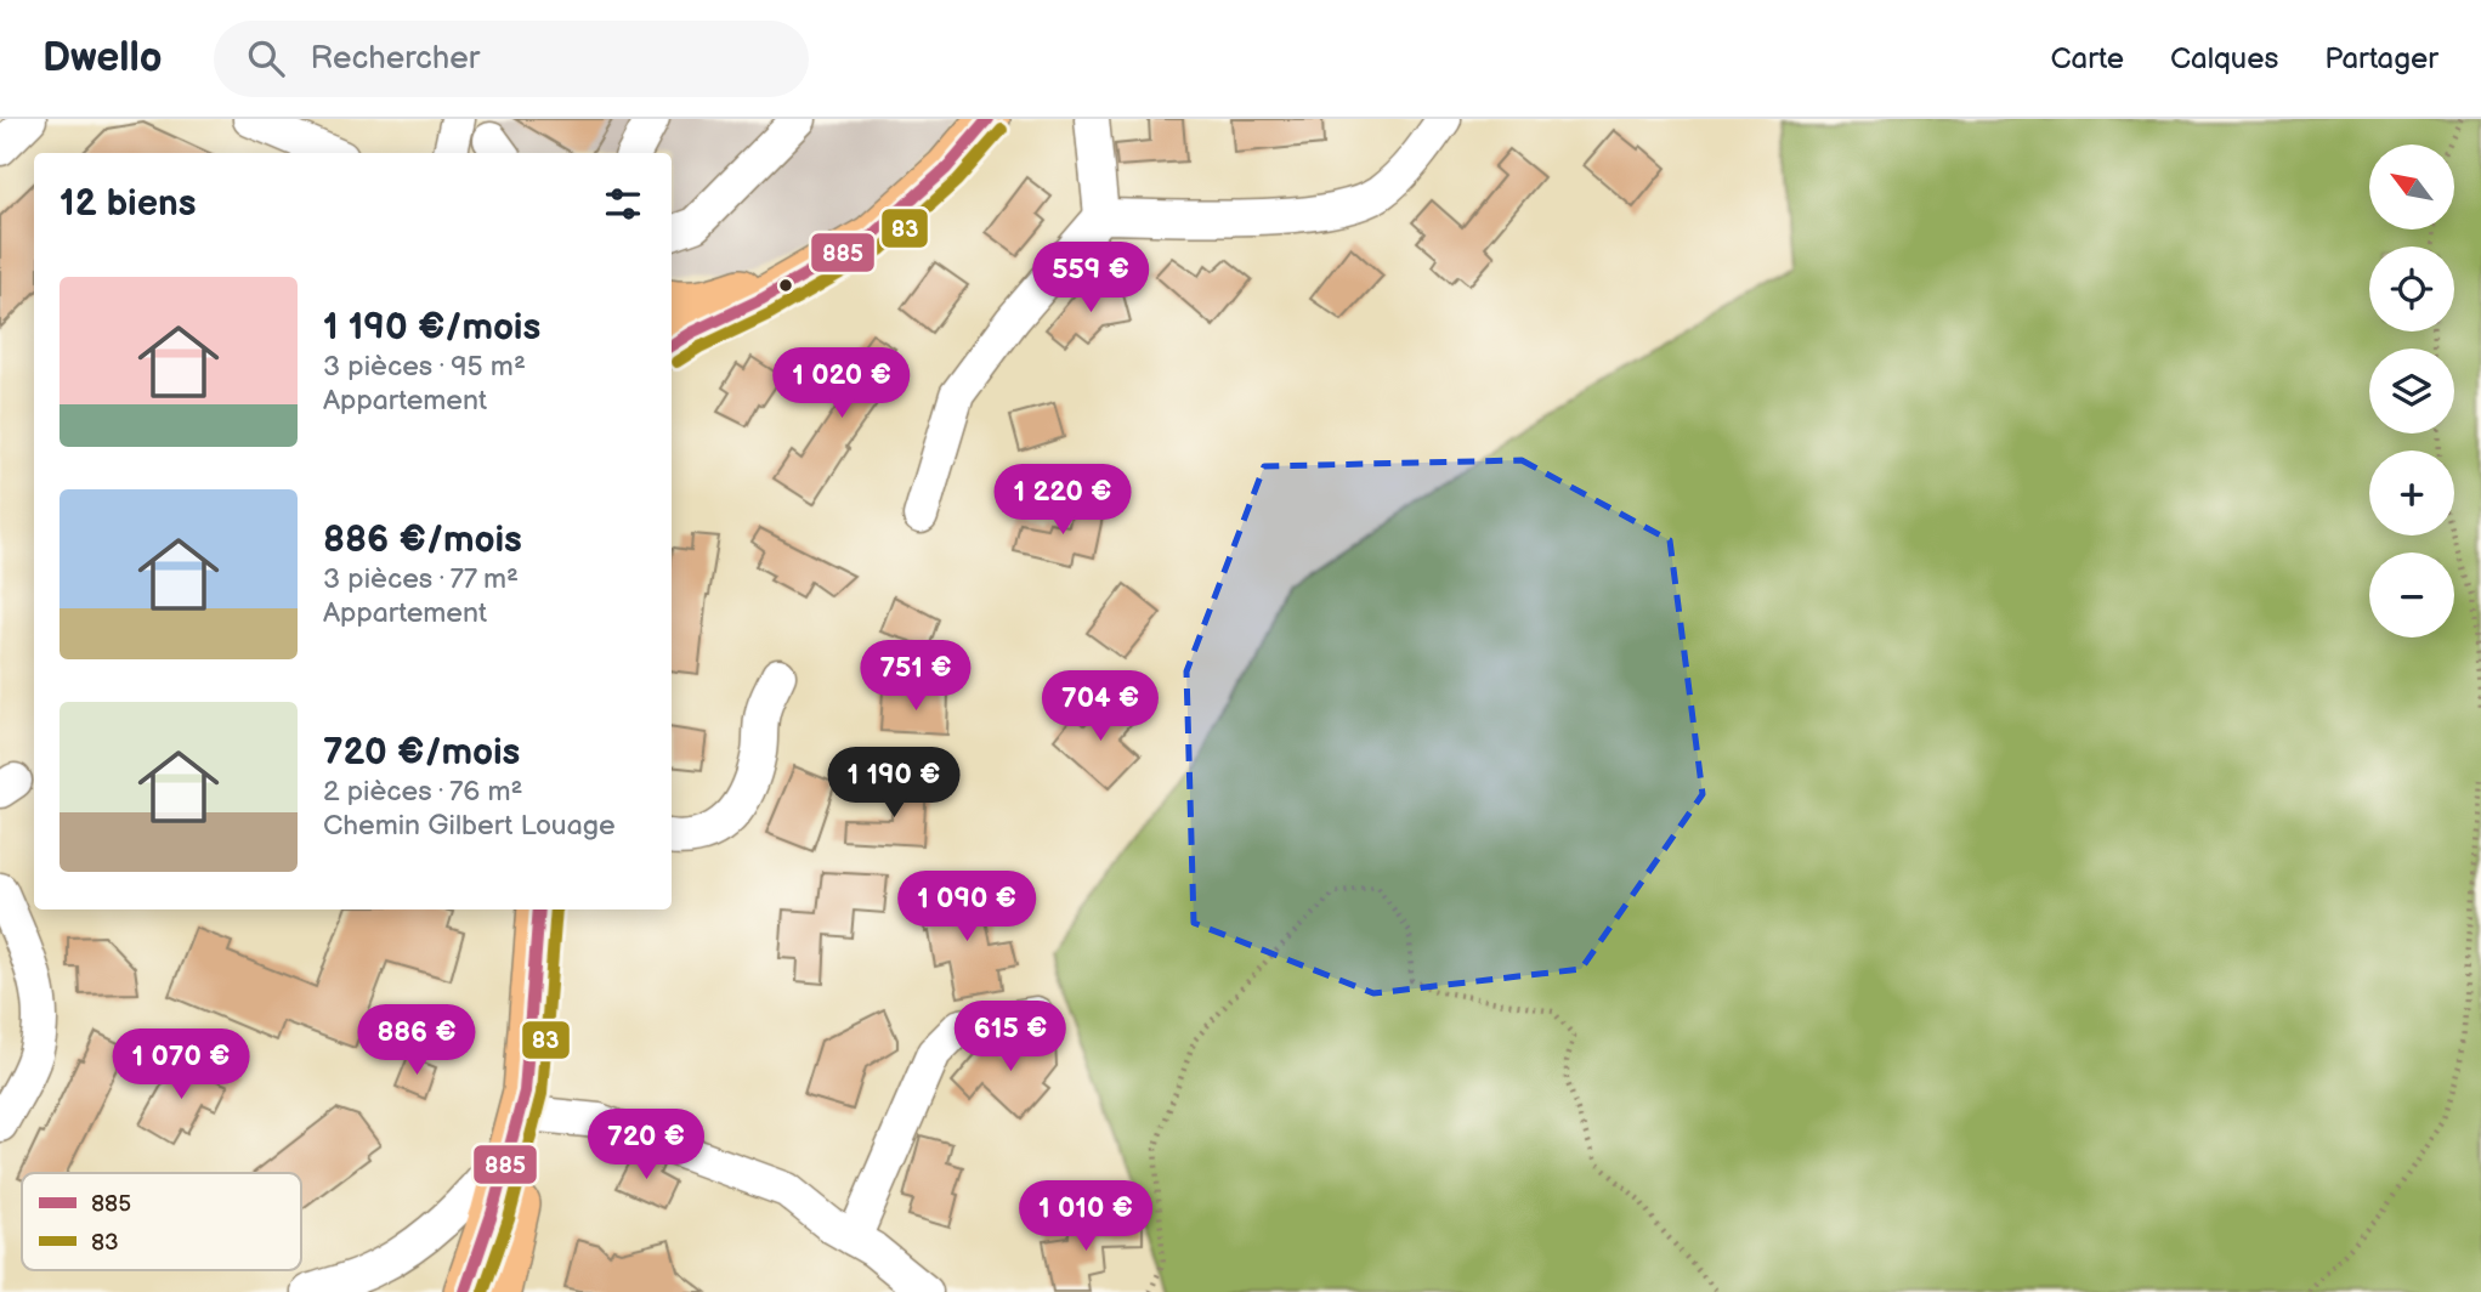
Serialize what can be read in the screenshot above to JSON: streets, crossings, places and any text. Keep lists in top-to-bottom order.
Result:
{
  "lines": ["transit line 885", "transit line 83"],
  "legend": ["885", "83"],
  "north": "top left",
  "page": {
    "header": "Dwello",
    "search": "Rechercher",
    "nav": ["Carte", "Calques", "Partager"],
    "map_buttons": ["+", "−"],
    "heading": "12 biens",
    "price": [
      "559 €",
      "1 020 €",
      "1 220 €",
      "751 €",
      "704 €",
      "1 190 €",
      "1 090 €",
      "615 €",
      "886 €",
      "1 070 €",
      "720 €",
      "1 010 €"
    ],
    "list": [
      {
        "name": "1 190 €/mois",
        "note": "3 pièces · 95 m² · Appartement"
      },
      {
        "name": "886 €/mois",
        "note": "3 pièces · 77 m² · Appartement"
      },
      {
        "name": "720 €/mois",
        "note": "2 pièces · 76 m² · Chemin Gilbert Louage"
      }
    ]
  }
}
